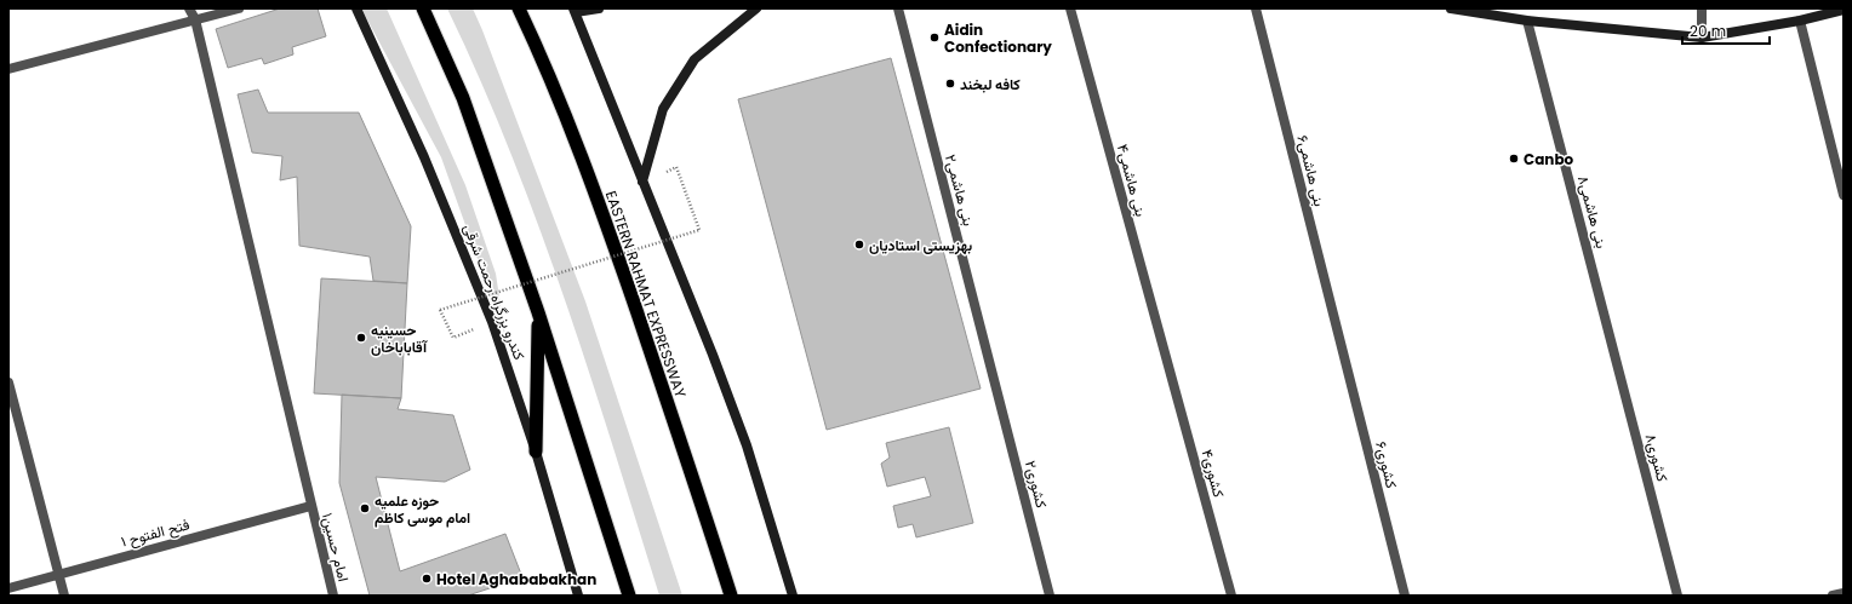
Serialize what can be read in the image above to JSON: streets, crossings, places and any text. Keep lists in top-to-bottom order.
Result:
{
  "streets": {
    "highway": ["EASTERN RAHMAT EXPRESSWAY"],
    "main road": ["کندرو بزرگراه رحمت شرقی"],
    "street": [
      "۶بنی هاشمی",
      "۴بنی هاشمی",
      "۲بنی هاشمی",
      "۸بنی هاشمی",
      "۸کشوری",
      "کشوری۶",
      "کشوری۴",
      "کشوری۲",
      "فتح الفتوح ۱",
      "امام حسین۱"
    ]
  },
  "crossings": [
    ["۶بنی هاشمی", "کشوری۶"],
    ["۴بنی هاشمی", "کشوری۴"],
    ["۲بنی هاشمی", "کشوری۲"],
    ["۸بنی هاشمی", "۸کشوری"],
    ["فتح الفتوح ۱", "امام حسین۱"]
  ],
  "places": [
    "Aidin Confectionary",
    "کافه لبخند",
    "Canbo",
    "بهزیستی استادیان",
    "حسینیه آقاباباخان",
    "حوزه علمیه امام موسی کاظم",
    "Hotel Aghababakhan"
  ],
  "scale_bar": "20 m"
}
